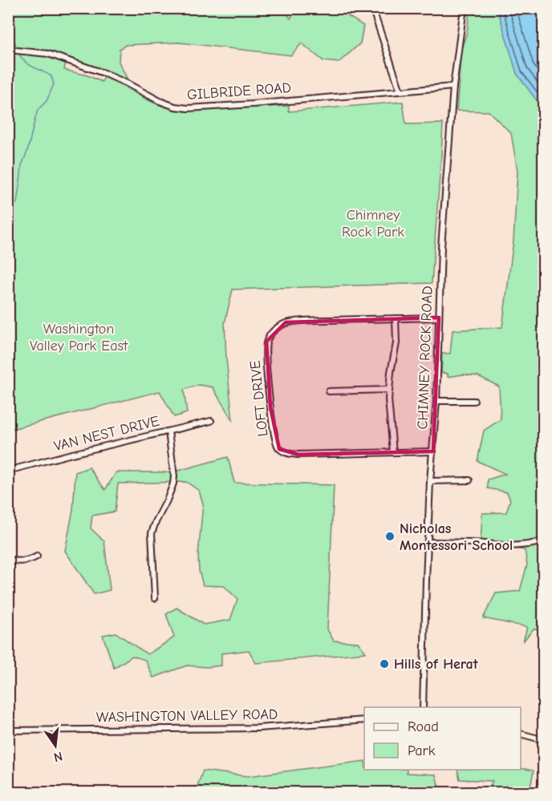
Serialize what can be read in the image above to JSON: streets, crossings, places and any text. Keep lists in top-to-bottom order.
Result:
{
  "streets": {
    "street": [
      "GILBRIDE ROAD",
      "CHIMNEY ROCK ROAD",
      "LOFT DRIVE",
      "VAN NEST DRIVE",
      "WASHINGTON VALLEY ROAD"
    ]
  },
  "crossings": [
    ["GILBRIDE ROAD", "CHIMNEY ROCK ROAD"],
    ["CHIMNEY ROCK ROAD", "LOFT DRIVE"]
  ],
  "parks": ["Chimney Rock Park", "Washington Valley Park East"],
  "places": ["Nicholas Montessori School", "Hills of Herat"],
  "legend": ["Road", "Park"],
  "north": "bottom"
}
